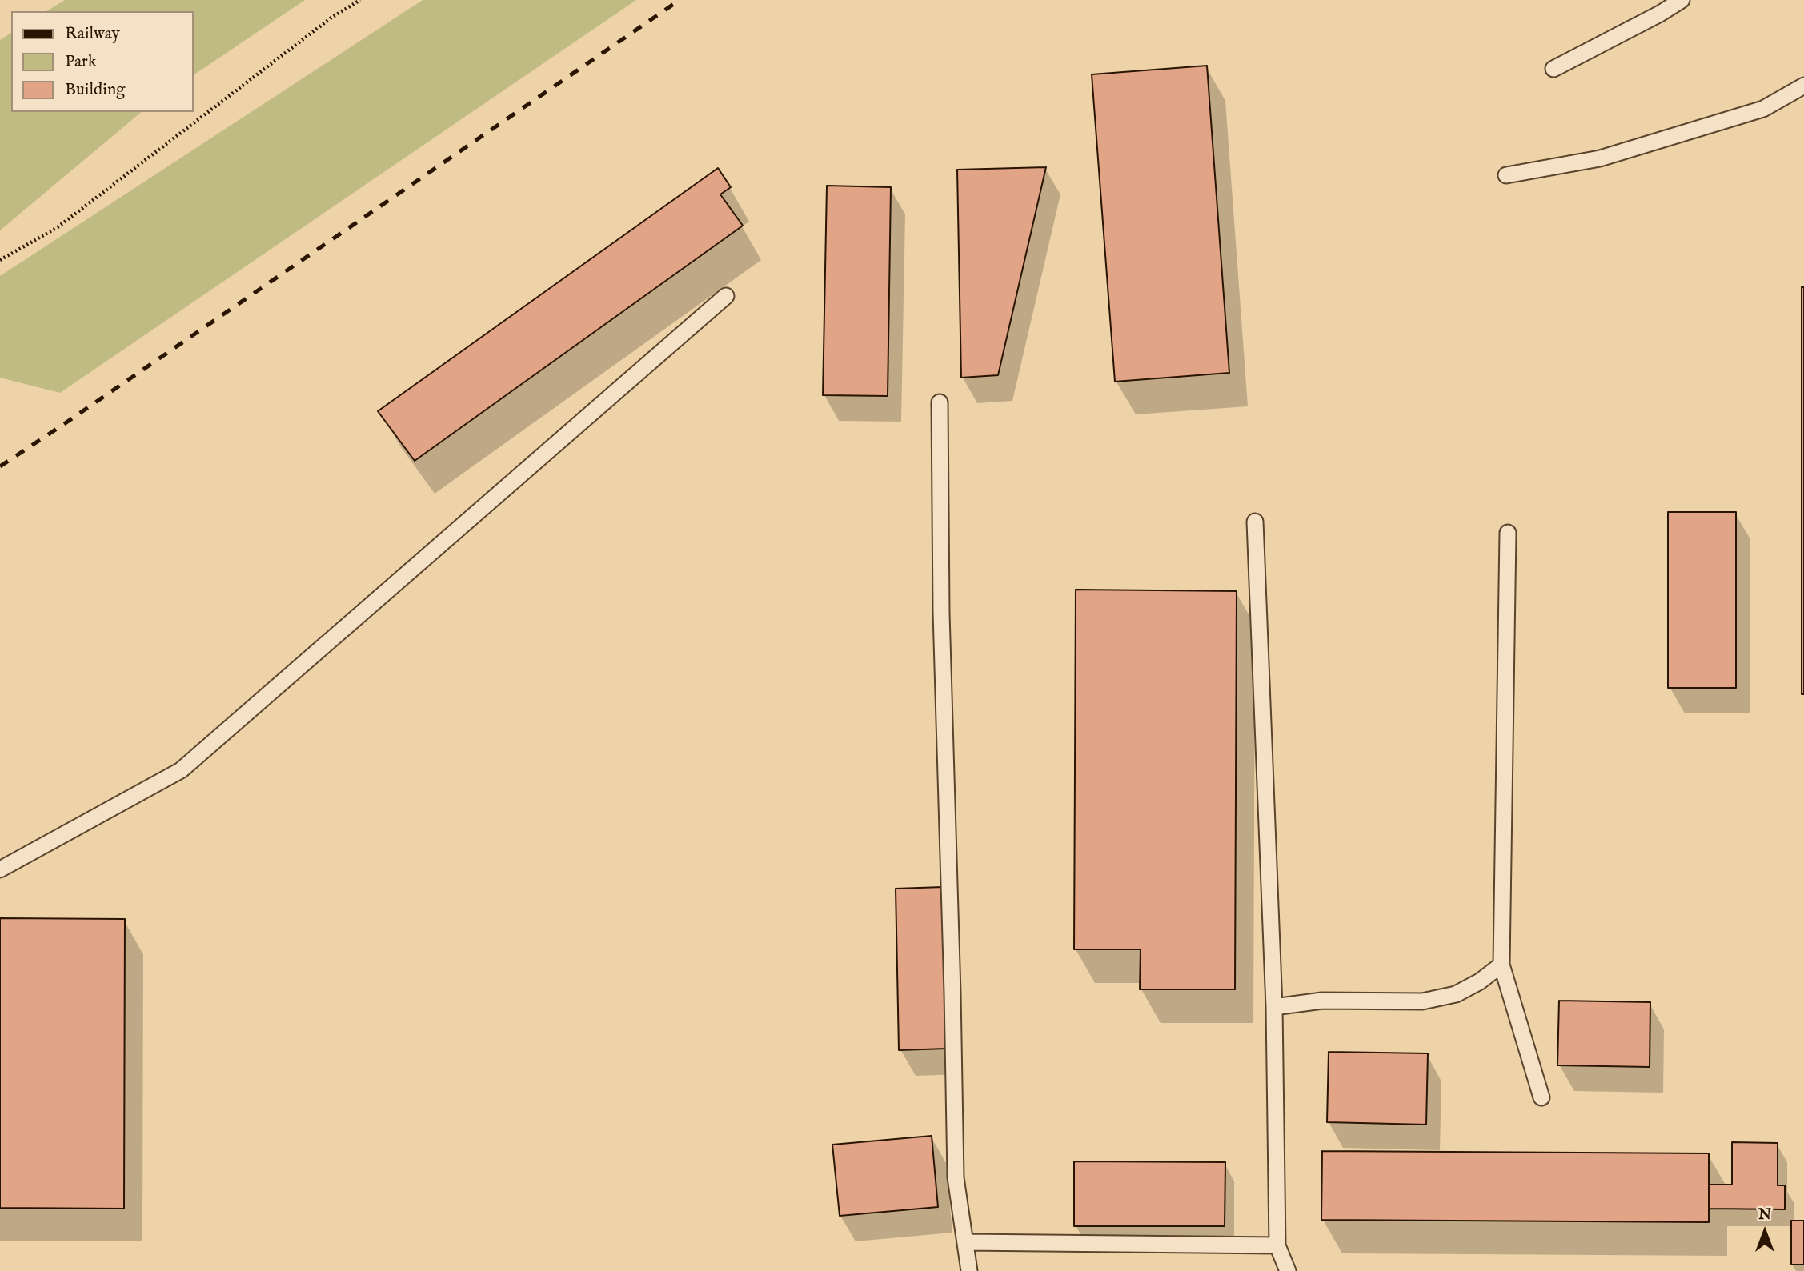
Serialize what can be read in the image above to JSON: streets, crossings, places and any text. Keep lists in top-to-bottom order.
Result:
{
  "legend": ["Railway", "Park", "Building"],
  "north": "top"
}
